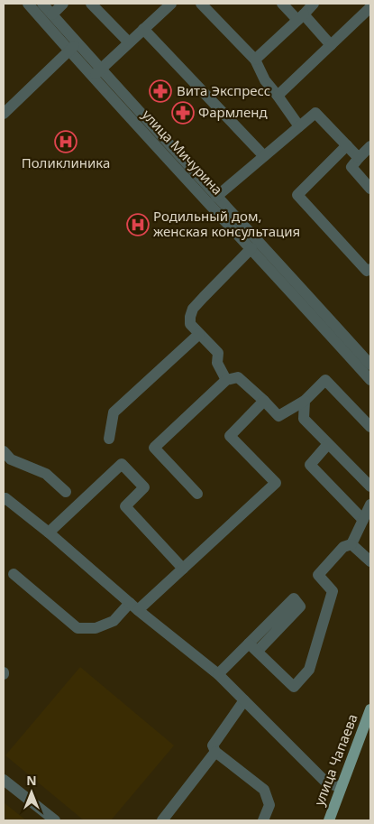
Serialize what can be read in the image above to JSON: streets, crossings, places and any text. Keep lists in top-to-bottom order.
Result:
{
  "streets": {
    "main road": ["улица Чапаева"],
    "street": ["улица Мичурина"]
  },
  "places": {
    "pharmacy": ["Вита Экспресс", "Фармленд"],
    "hospital": ["Поликлиника", "Родильный дом, женская консультация"]
  },
  "north": "top"
}
